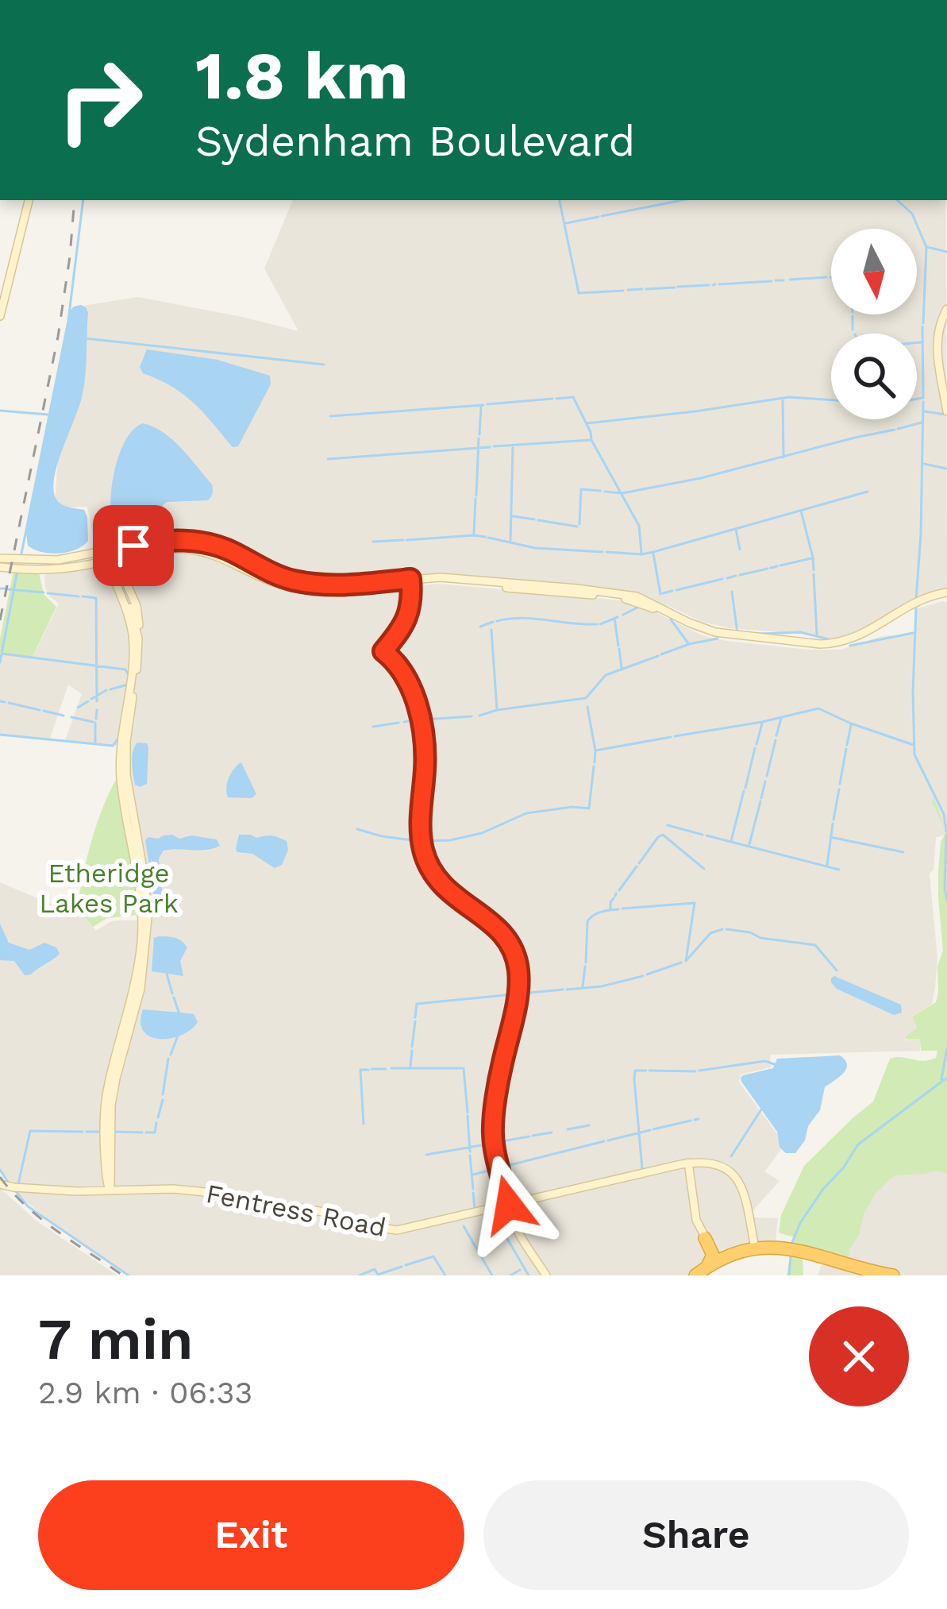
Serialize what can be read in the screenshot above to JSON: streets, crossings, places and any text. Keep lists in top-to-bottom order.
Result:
{
  "streets": {
    "street": ["Fentress Road"]
  },
  "parks": ["Etheridge Lakes Park"],
  "north": "bottom",
  "page": {
    "turn": ["1.8 km", "Sydenham Boulevard"],
    "heading": ["7 min", "2.9 km · 06:33"],
    "buttons": ["Exit", "Share"]
  }
}
